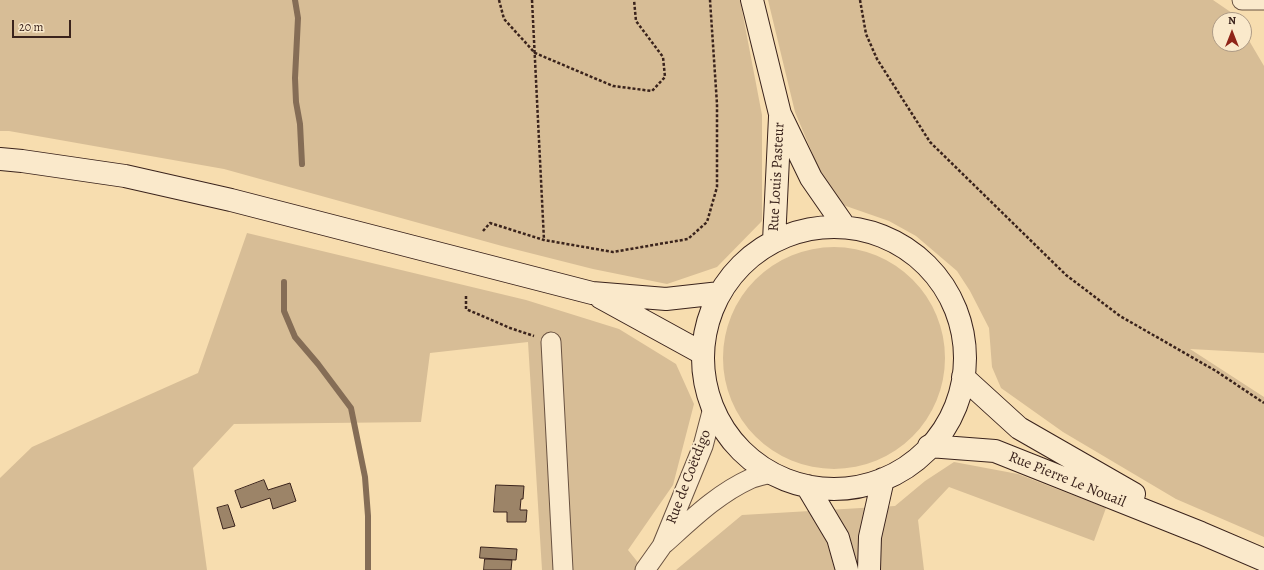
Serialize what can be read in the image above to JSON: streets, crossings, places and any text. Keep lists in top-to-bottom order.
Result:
{
  "streets": {
    "main road": ["Rue Louis Pasteur", "Rue Pierre Le Nouail"],
    "street": ["Rue de Coëtdigo"]
  },
  "scale_bar": "20 m",
  "north": "top"
}
